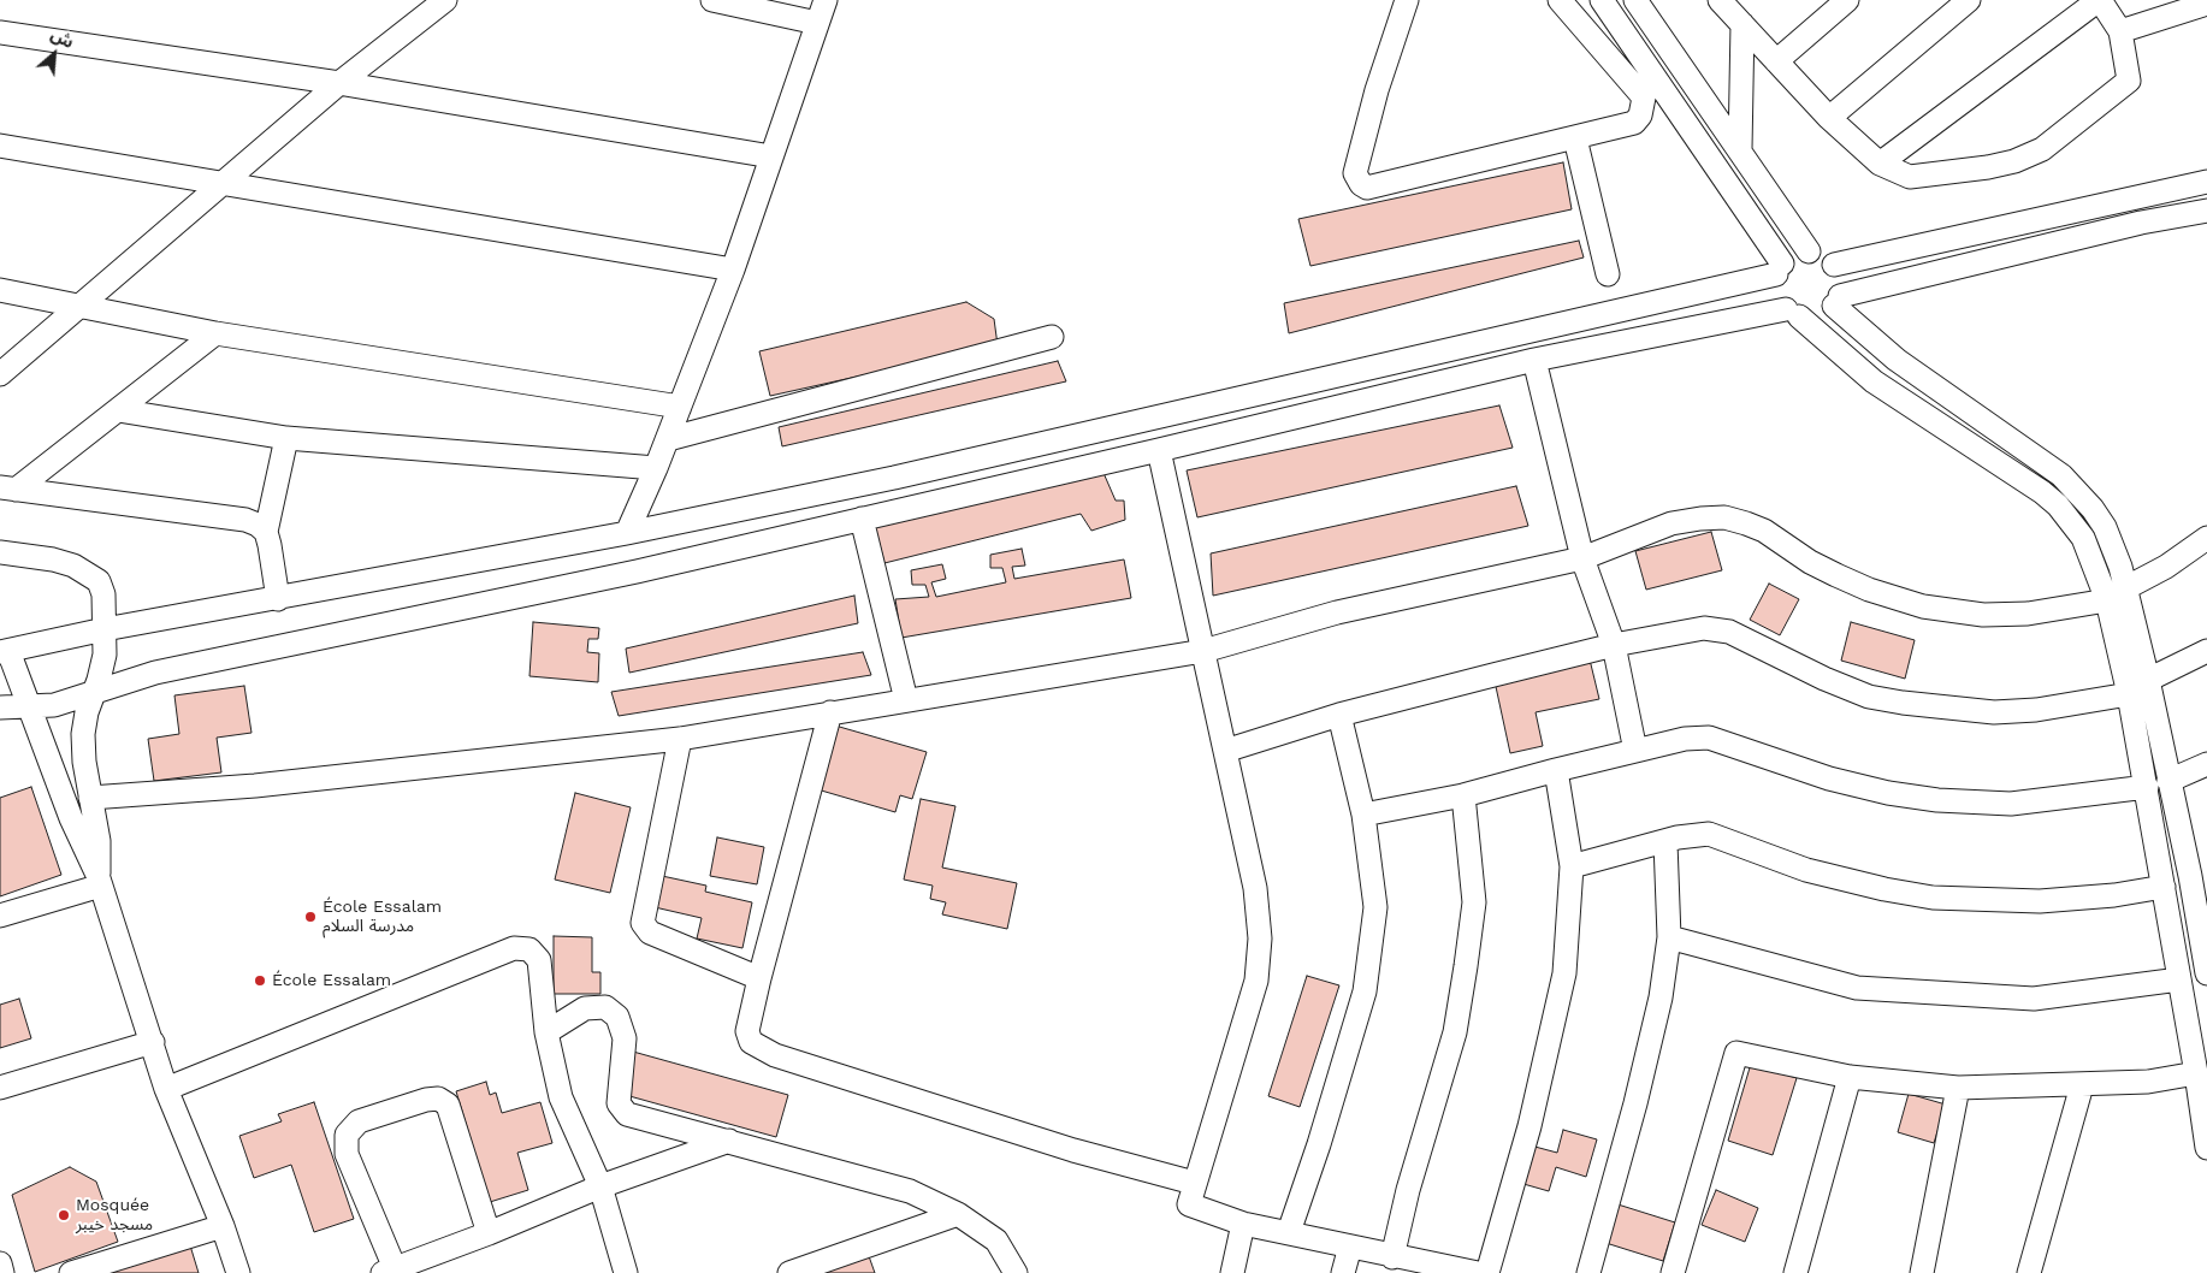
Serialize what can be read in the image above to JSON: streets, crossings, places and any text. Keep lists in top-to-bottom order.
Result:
{
  "places": ["École Essalam مدرسة السلام", "École Essalam", "Mosquée مسجد خيبر"],
  "north": "top right"
}
